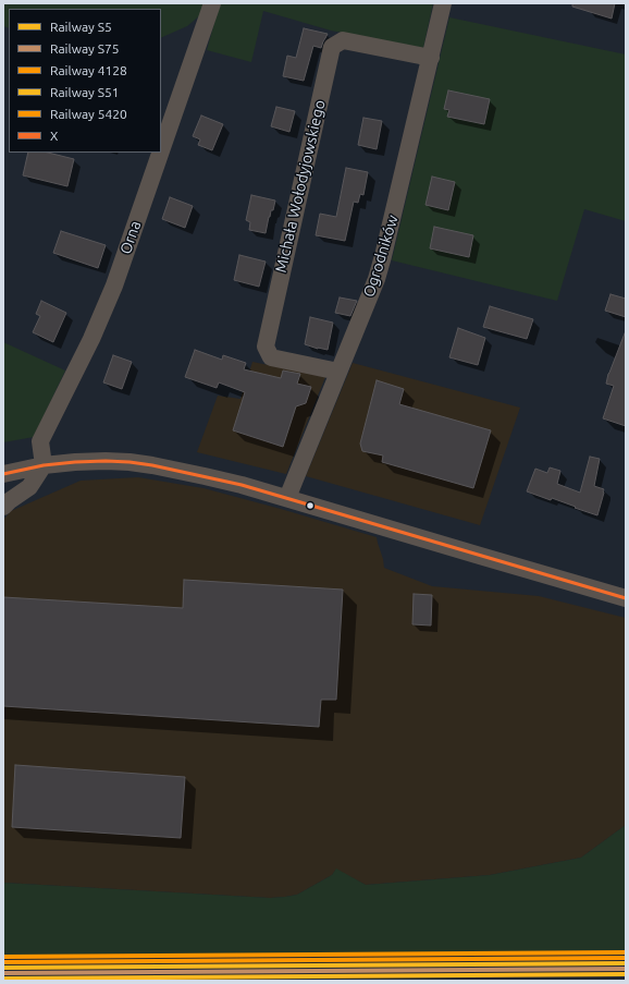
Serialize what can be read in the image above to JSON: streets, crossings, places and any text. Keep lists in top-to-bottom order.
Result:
{
  "streets": {
    "street": ["Michała Wołodyjowskiego", "Orna", "Ogrodników"]
  },
  "crossings": [
    ["Michała Wołodyjowskiego", "Ogrodników"]
  ],
  "lines": [
    "transit line X",
    "rail line 5420",
    "rail line 4128",
    "rail line S5",
    "rail line S75",
    "rail line S51"
  ],
  "legend": [
    "Railway S5",
    "Railway S75",
    "Railway 4128",
    "Railway S51",
    "Railway 5420",
    "X"
  ]
}
